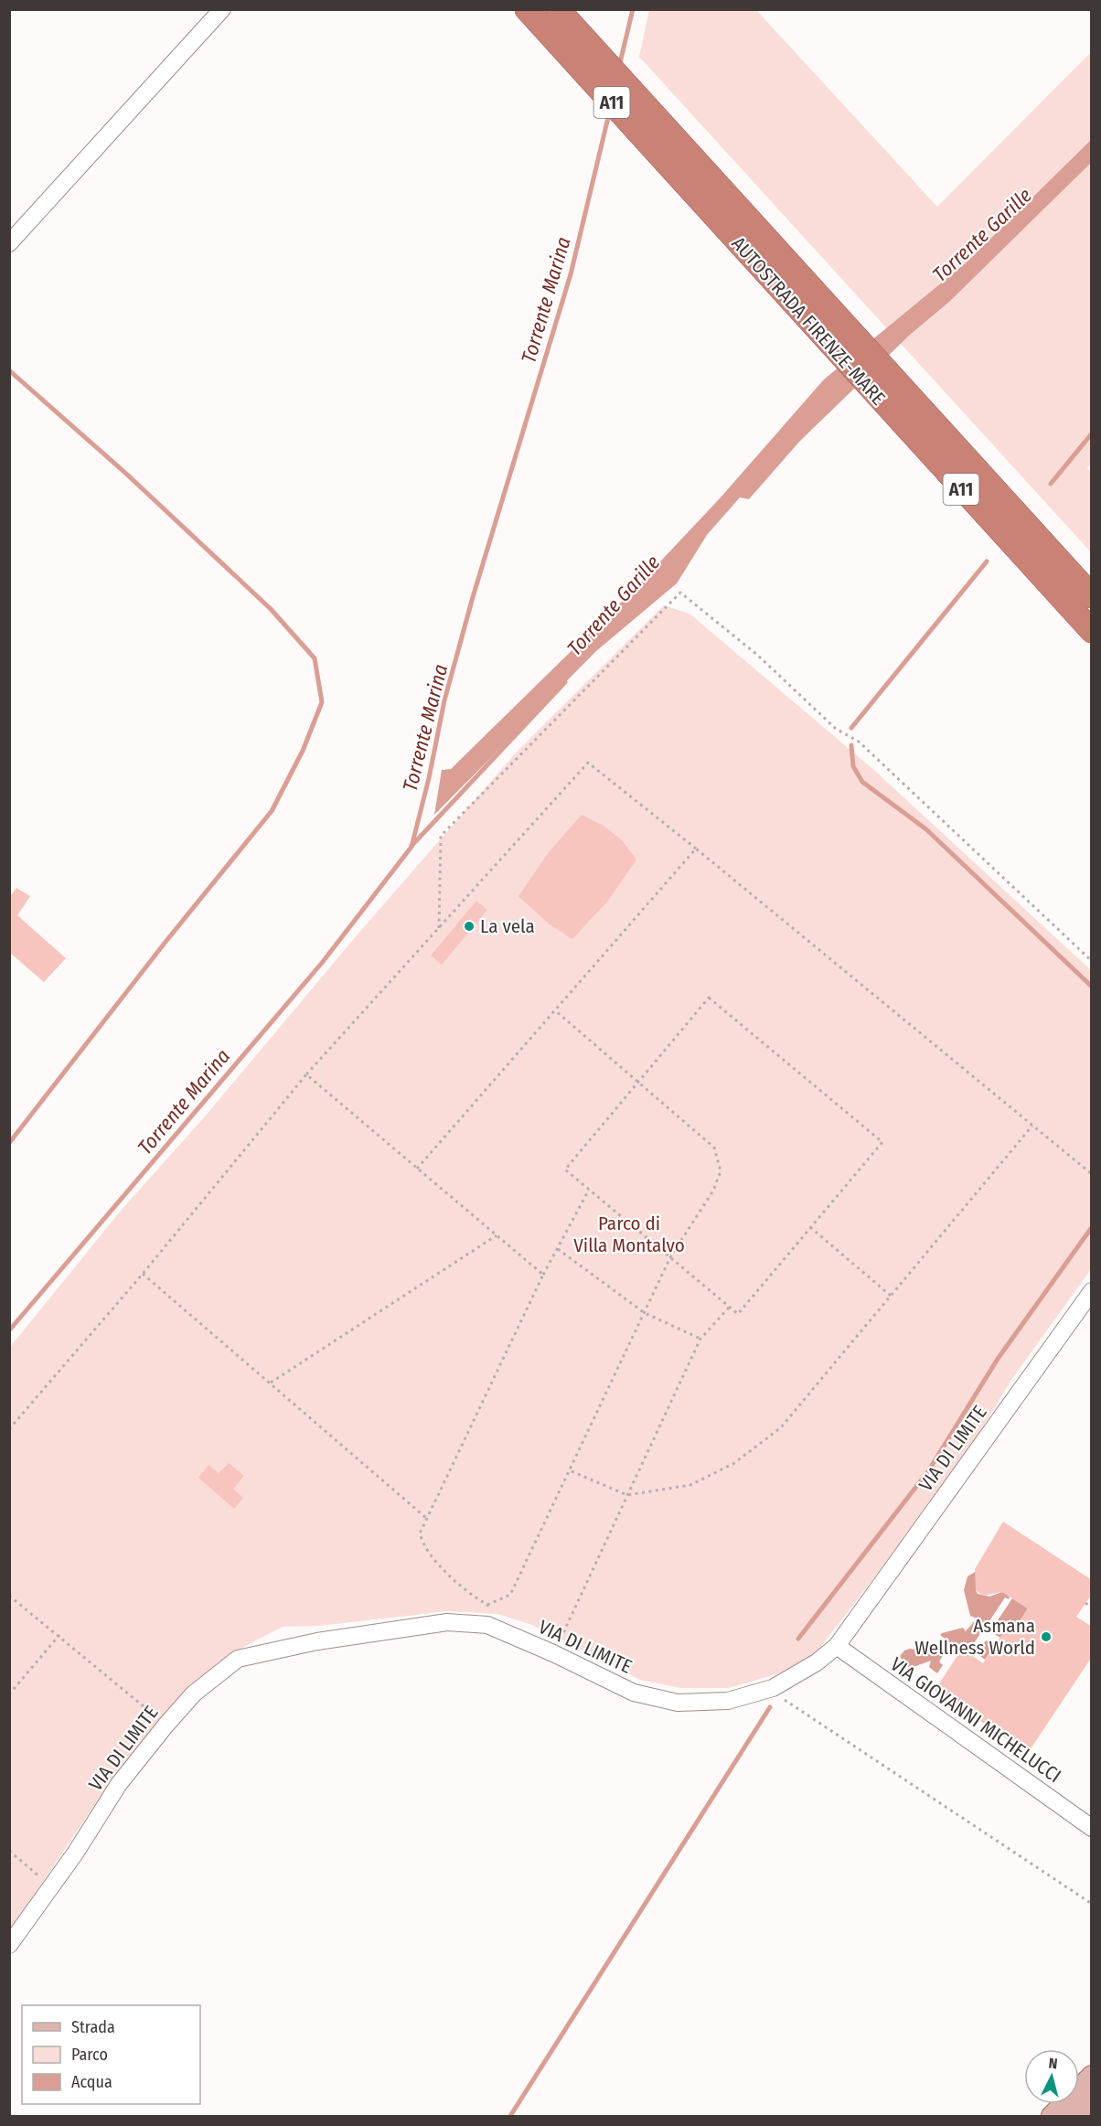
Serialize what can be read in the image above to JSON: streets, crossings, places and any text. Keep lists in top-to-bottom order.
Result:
{
  "streets": {
    "highway": ["A11", "AUTOSTRADA FIRENZE-MARE"],
    "street": ["VIA DI LIMITE", "VIA GIOVANNI MICHELUCCI"]
  },
  "crossings": [
    ["VIA DI LIMITE", "VIA GIOVANNI MICHELUCCI"]
  ],
  "water": ["Torrente Garille", "Torrente Marina"],
  "parks": ["Parco di Villa Montalvo"],
  "places": ["La vela", "Asmana Wellness World"],
  "legend": ["Strada", "Parco", "Acqua"],
  "north": "top"
}
